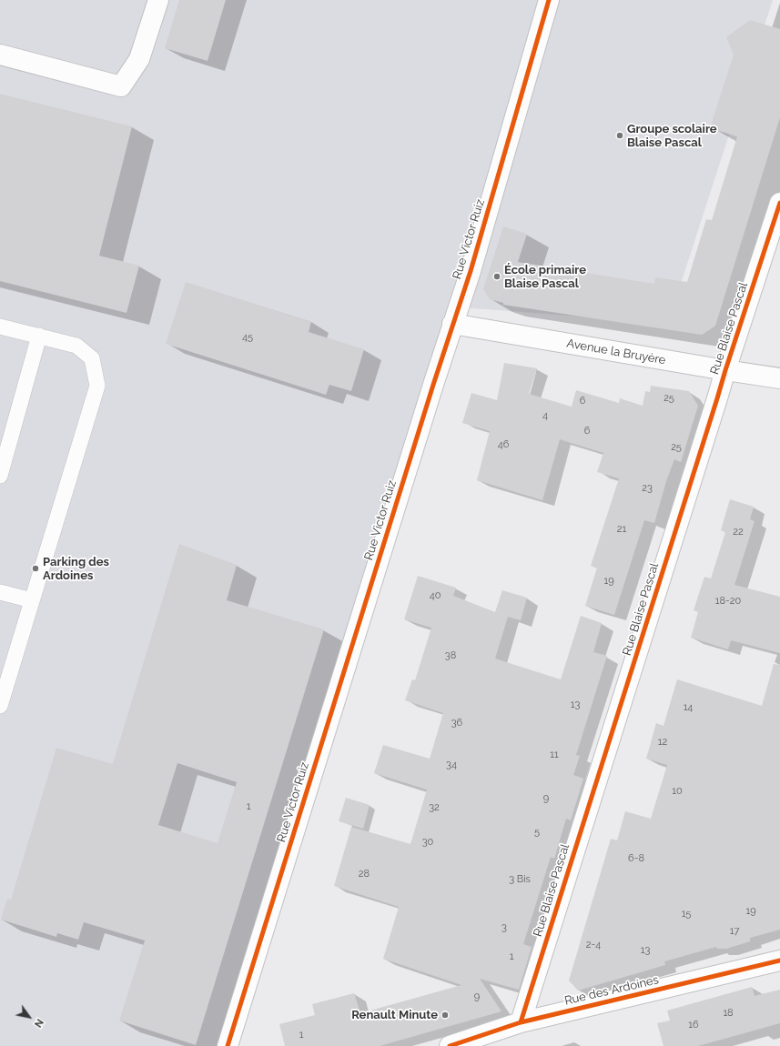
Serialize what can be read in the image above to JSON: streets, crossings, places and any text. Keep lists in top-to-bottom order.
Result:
{
  "streets": {
    "street": [
      "Rue Victor Ruiz",
      "Rue Blaise Pascal",
      "Avenue la Bruyère",
      "Rue des Ardoines"
    ]
  },
  "crossings": [
    ["Rue Victor Ruiz", "Avenue la Bruyère"],
    ["Rue Blaise Pascal", "Avenue la Bruyère"],
    ["Rue Blaise Pascal", "Rue des Ardoines"]
  ],
  "places": [
    "Groupe scolaire Blaise Pascal",
    "École primaire Blaise Pascal",
    "Parking des Ardoines",
    "Renault Minute"
  ],
  "house_numbers": [
    "45",
    "25",
    "6",
    "4",
    "6",
    "46",
    "25",
    "23",
    "21",
    "22",
    "19",
    "40",
    "18-20",
    "38",
    "13",
    "14",
    "36",
    "12",
    "11",
    "34",
    "10",
    "9",
    "1",
    "32",
    "5",
    "30",
    "6-8",
    "28",
    "3 Bis",
    "19",
    "15",
    "3",
    "17",
    "2-4",
    "13",
    "1",
    "9",
    "18",
    "16",
    "1"
  ],
  "north": "bottom right"
}
